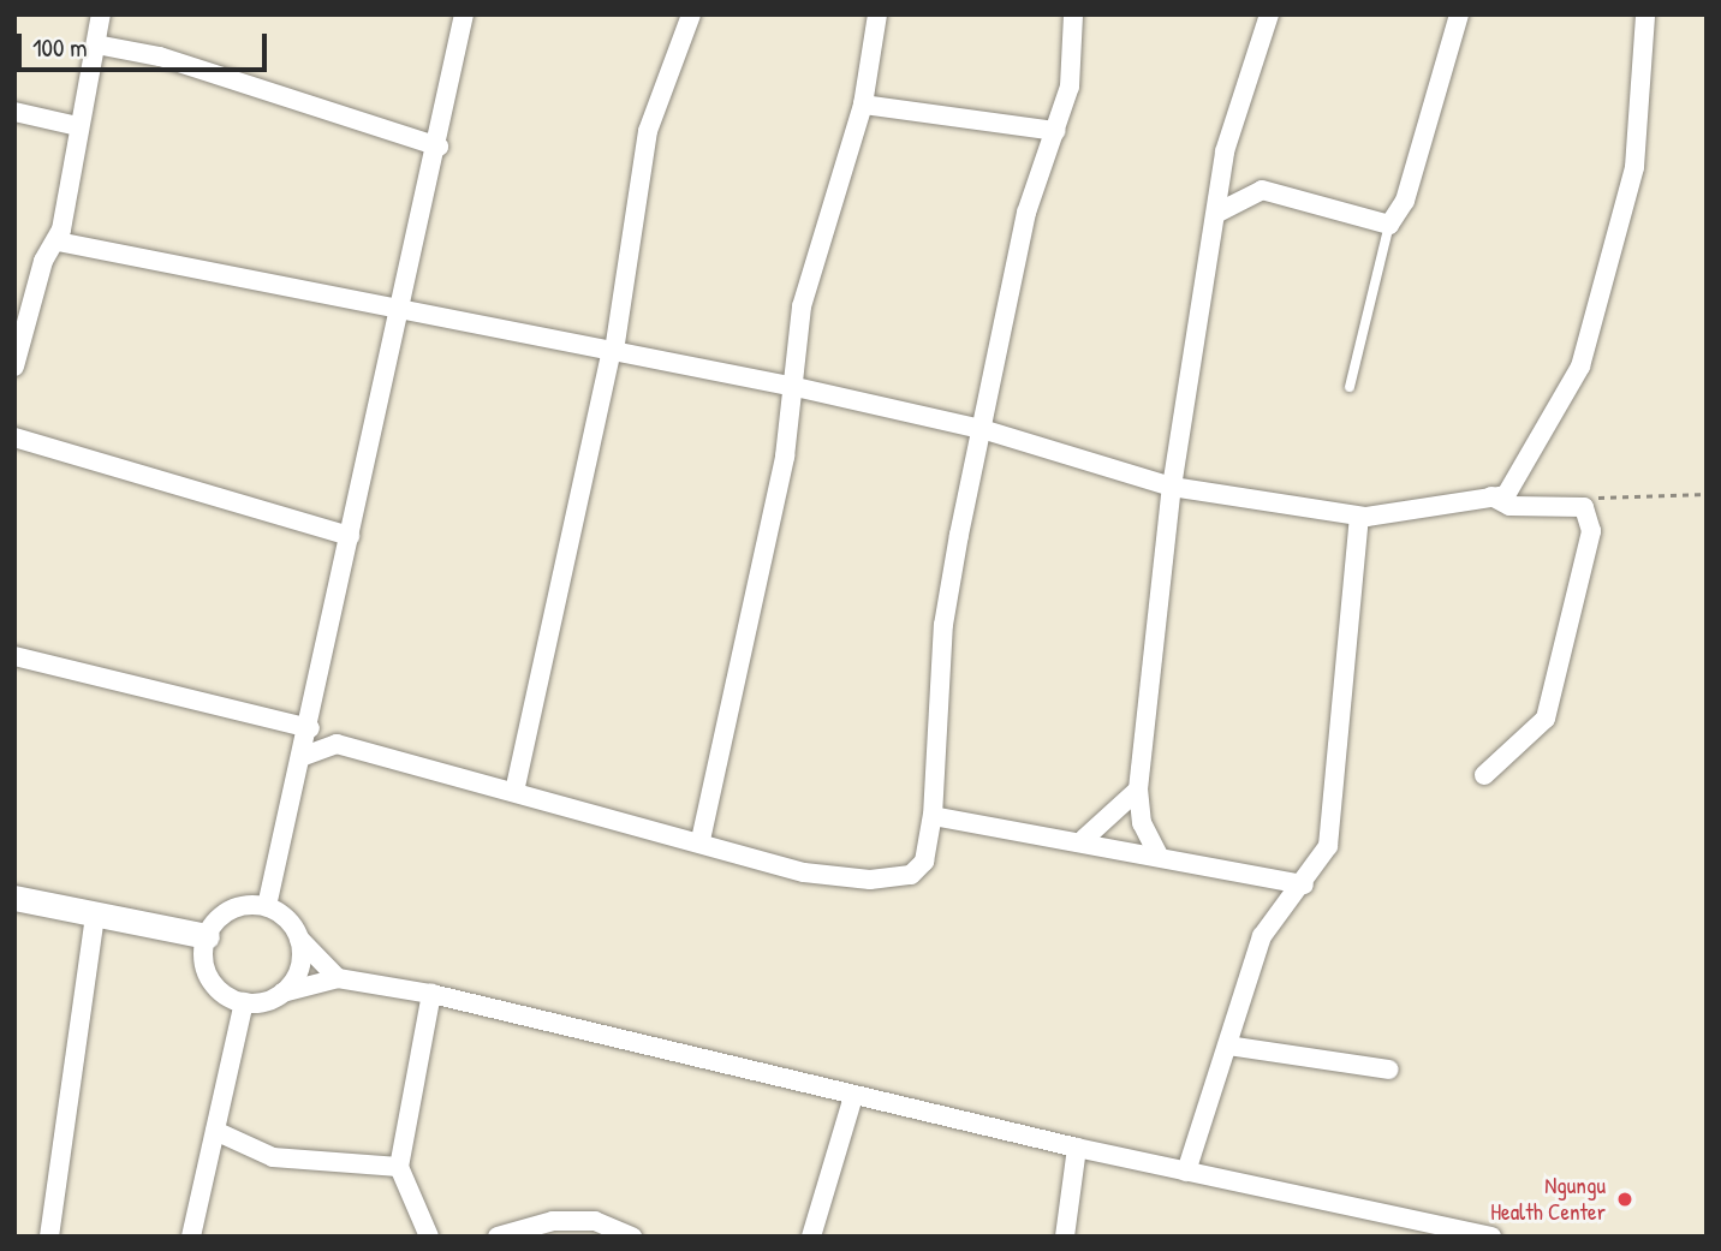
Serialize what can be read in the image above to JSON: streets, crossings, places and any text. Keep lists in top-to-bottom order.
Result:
{
  "places": ["Ngungu Health Center"],
  "scale_bar": "100 m"
}
